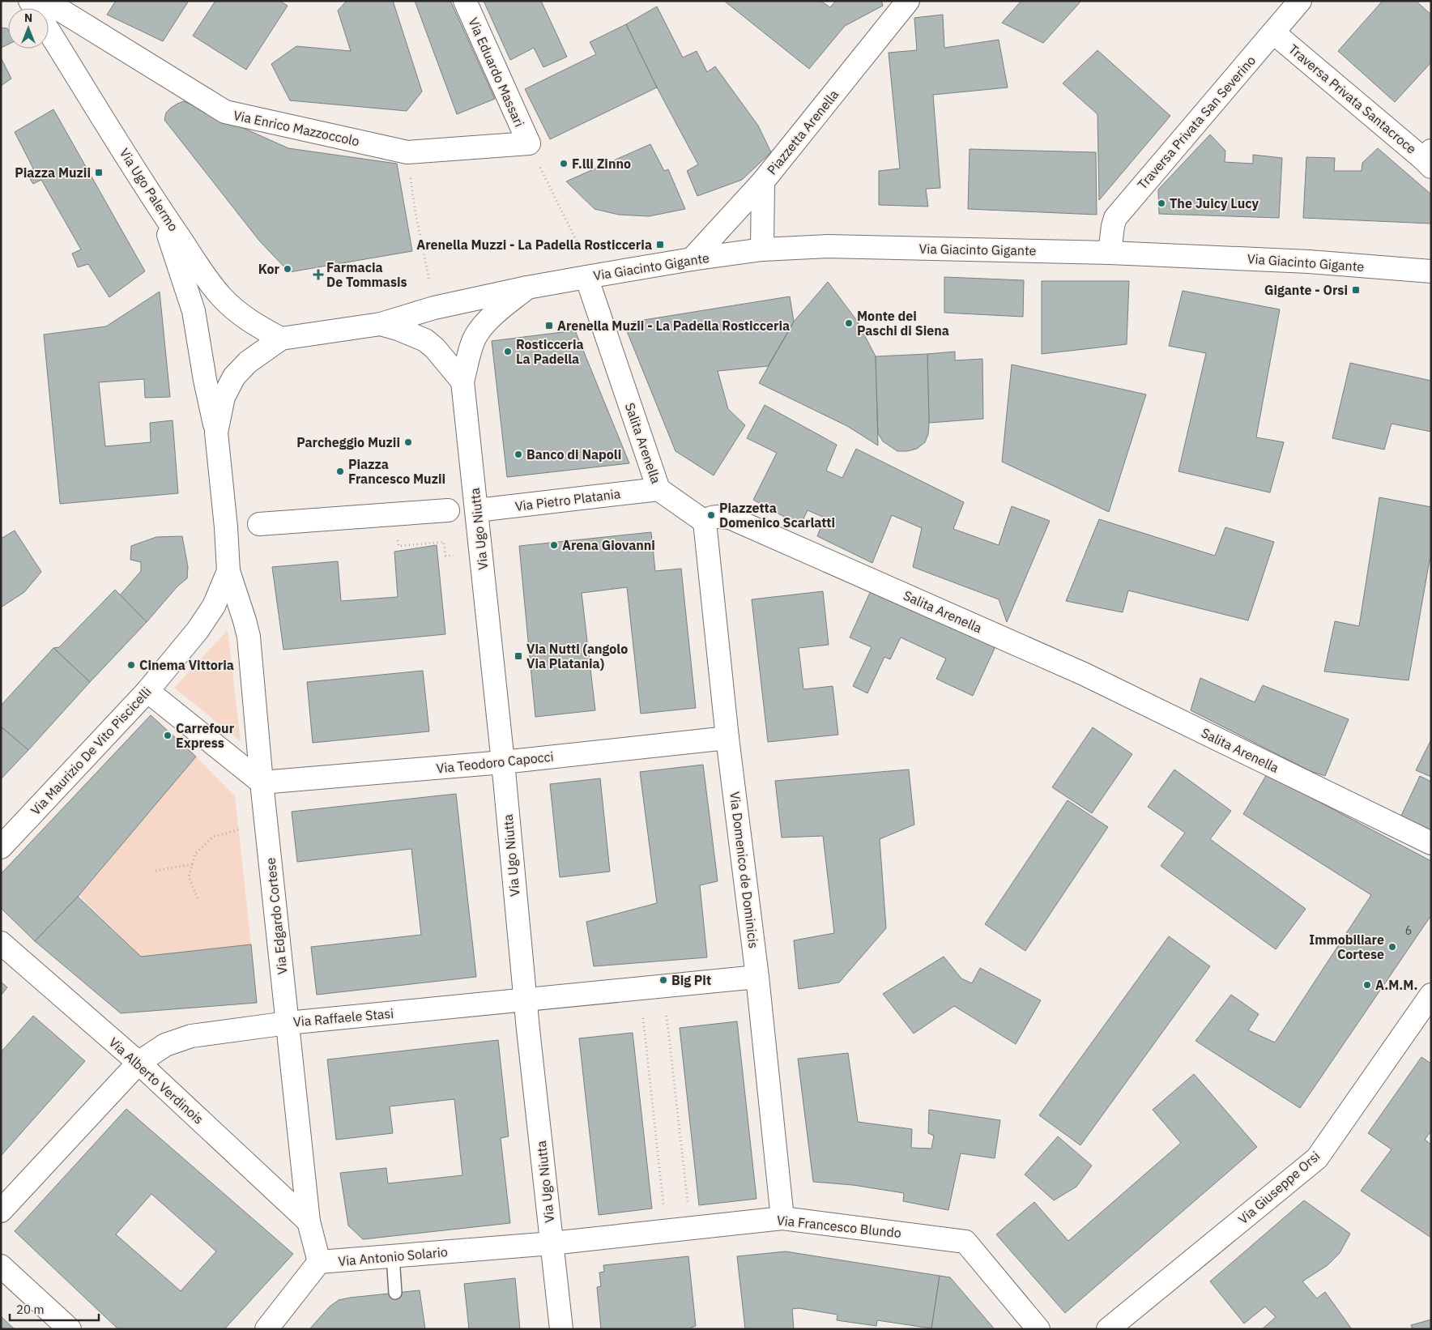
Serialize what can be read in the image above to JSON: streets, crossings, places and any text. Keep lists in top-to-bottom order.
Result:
{
  "streets": {
    "street": [
      "Via Eduardo Massari",
      "Traversa Privata Santacroce",
      "Traversa Privata San Severino",
      "Via Enrico Mazzoccolo",
      "Piazzetta Arenella",
      "Via Ugo Palermo",
      "Via Giacinto Gigante",
      "Salita Arenella",
      "Via Pietro Platania",
      "Via Ugo Niutta",
      "Via Maurizio De Vito Piscicelli",
      "Via Teodoro Capocci",
      "Via Domenico de Dominicis",
      "Via Edgardo Cortese",
      "Via Raffaele Stasi",
      "Via Alberto Verdinois",
      "Via Giuseppe Orsi",
      "Via Francesco Blundo",
      "Via Antonio Solario"
    ]
  },
  "crossings": [
    ["Via Eduardo Massari", "Via Enrico Mazzoccolo"],
    ["Traversa Privata Santacroce", "Traversa Privata San Severino"],
    ["Traversa Privata San Severino", "Via Giacinto Gigante"],
    ["Piazzetta Arenella", "Via Giacinto Gigante"],
    ["Via Giacinto Gigante", "Salita Arenella"],
    ["Salita Arenella", "Via Pietro Platania"],
    ["Salita Arenella", "Via Domenico de Dominicis"],
    ["Via Pietro Platania", "Via Ugo Niutta"],
    ["Via Ugo Niutta", "Via Teodoro Capocci"],
    ["Via Ugo Niutta", "Via Raffaele Stasi"],
    ["Via Ugo Niutta", "Via Francesco Blundo"],
    ["Via Ugo Niutta", "Via Antonio Solario"],
    ["Via Maurizio De Vito Piscicelli", "Via Edgardo Cortese"],
    ["Via Teodoro Capocci", "Via Domenico de Dominicis"],
    ["Via Teodoro Capocci", "Via Edgardo Cortese"],
    ["Via Domenico de Dominicis", "Via Raffaele Stasi"],
    ["Via Domenico de Dominicis", "Via Francesco Blundo"],
    ["Via Edgardo Cortese", "Via Raffaele Stasi"],
    ["Via Edgardo Cortese", "Via Alberto Verdinois"],
    ["Via Edgardo Cortese", "Via Antonio Solario"],
    ["Via Raffaele Stasi", "Via Alberto Verdinois"],
    ["Via Francesco Blundo", "Via Antonio Solario"]
  ],
  "places": {
    "other": [
      "F.lli Zinno",
      "The Juicy Lucy",
      "Kor",
      "Monte dei Paschi di Siena",
      "Rosticceria La Padella",
      "Parcheggio Muzii",
      "Banco di Napoli",
      "Piazza Francesco Muzii",
      "Piazzetta Domenico Scarlatti",
      "Arena Giovanni",
      "Cinema Vittoria",
      "Carrefour Express",
      "Immobiliare Cortese",
      "Big Pit",
      "A.M.M."
    ],
    "transit": [
      "Piazza Muzii",
      "Arenella Muzzi - La Padella Rosticceria",
      "Gigante - Orsi",
      "Arenella Muzii - La Padella Rosticceria",
      "Via Nutti (angolo Via Platania)"
    ],
    "health": ["Farmacia De Tommasis"]
  },
  "house_numbers": ["6"],
  "scale_bar": "20 m",
  "north": "top"
}
